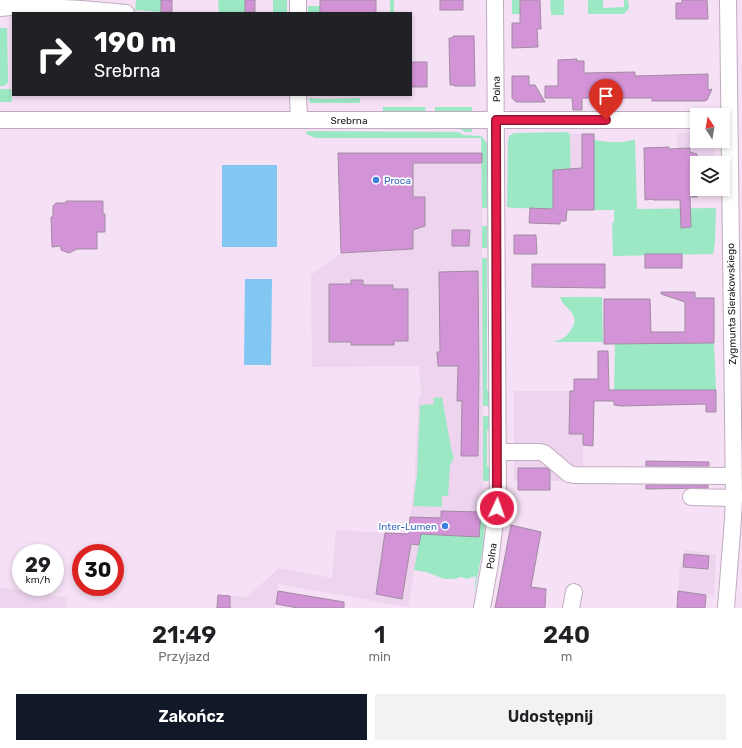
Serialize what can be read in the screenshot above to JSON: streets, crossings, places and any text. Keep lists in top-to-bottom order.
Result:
{
  "streets": {
    "street": ["Polna", "Srebrna", "Zygmunta Sierakowskiego"]
  },
  "crossings": [
    ["Polna", "Srebrna"]
  ],
  "places": ["Proca", "Inter-Lumen"],
  "north": "top",
  "page": {
    "turn": ["190 m", "Srebrna"],
    "speed": "29 km/h",
    "limit": "30",
    "eta": [
      "21:49",
      "Przyjazd",
      "1",
      "min",
      "240",
      "m"
    ],
    "buttons": ["Zakończ", "Udostępnij"]
  }
}
